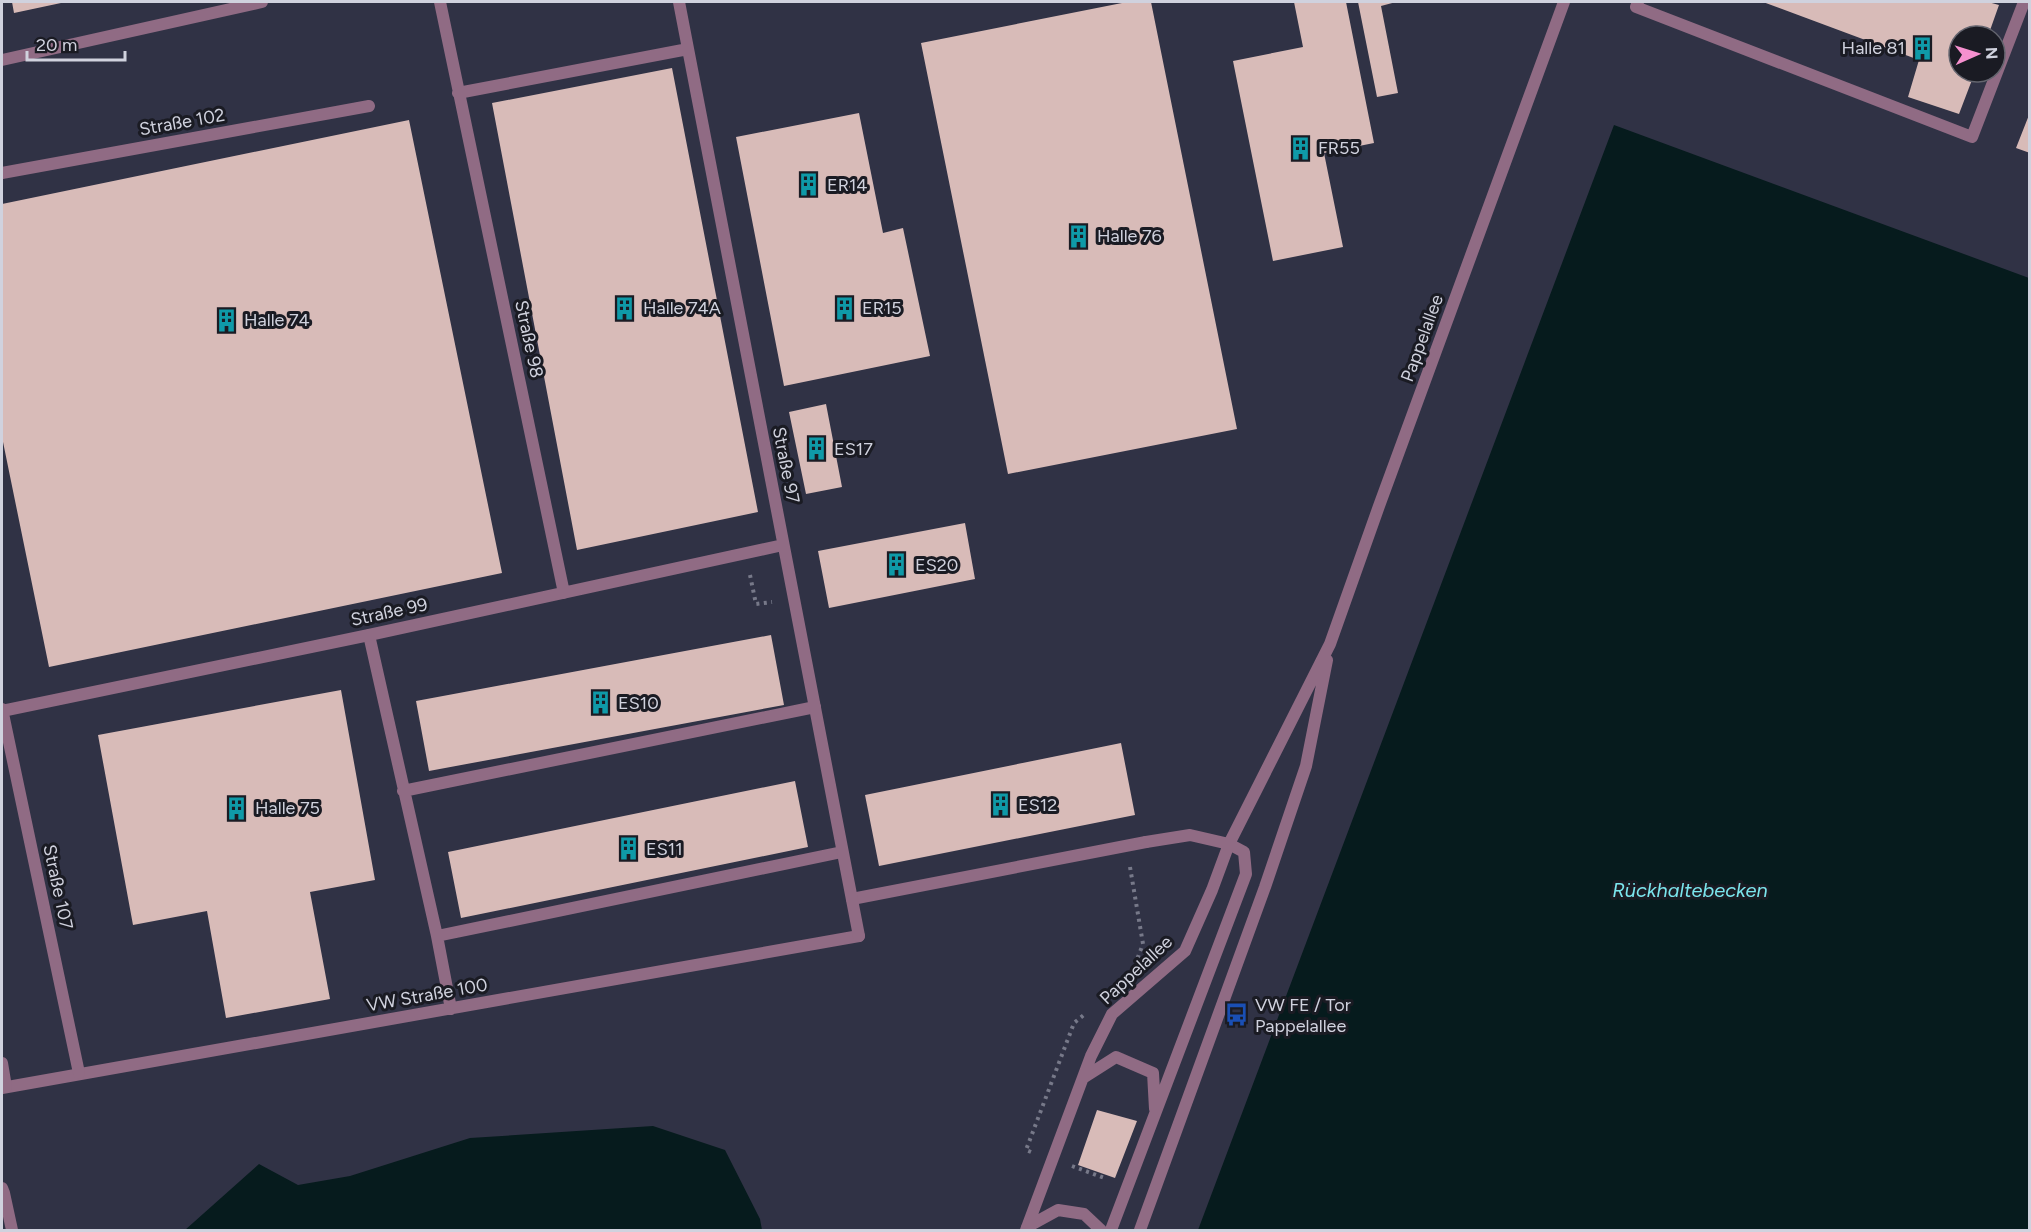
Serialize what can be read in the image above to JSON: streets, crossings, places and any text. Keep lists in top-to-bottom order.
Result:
{
  "streets": {
    "street": [
      "Straße 102",
      "Pappelallee",
      "Straße 98",
      "Straße 97",
      "Straße 99",
      "Straße 107",
      "VW Straße 100"
    ]
  },
  "crossings": [
    ["Straße 98", "Straße 99"],
    ["Straße 97", "Straße 99"],
    ["Straße 97", "VW Straße 100"],
    ["Straße 99", "Straße 107"],
    ["Straße 107", "VW Straße 100"]
  ],
  "water": ["Rückhaltebecken"],
  "places": {
    "building": [
      "Halle 81",
      "FR55",
      "ER14",
      "Halle 76",
      "Halle 74A",
      "ER15",
      "Halle 74",
      "ES17",
      "ES20",
      "ES10",
      "ES12",
      "Halle 75",
      "ES11"
    ],
    "bus stop": ["VW FE / Tor Pappelallee"]
  },
  "scale_bar": "20 m",
  "north": "right"
}
